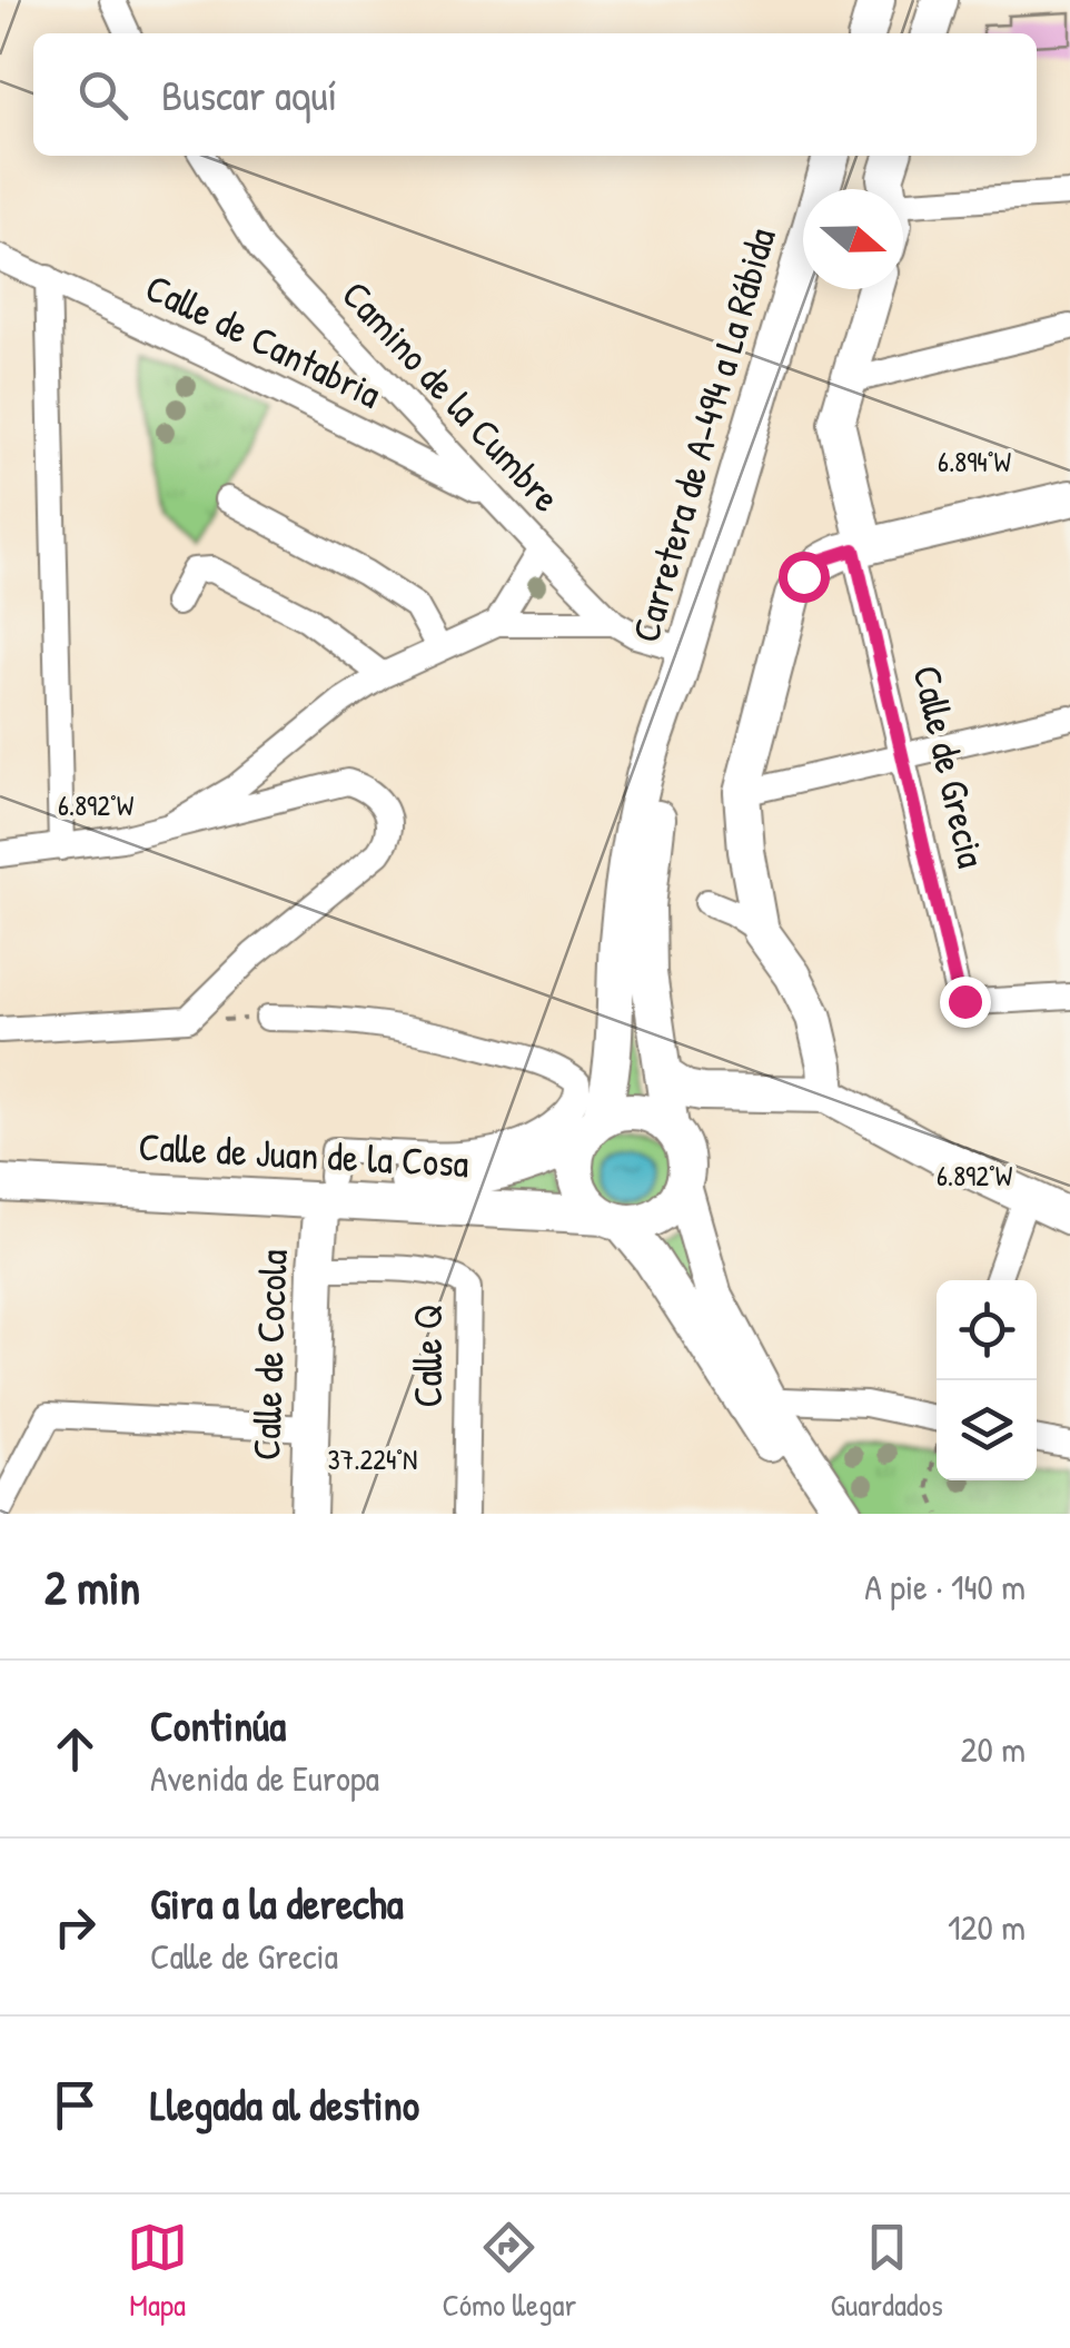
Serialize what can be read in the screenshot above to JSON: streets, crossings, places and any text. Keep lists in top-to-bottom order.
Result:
{
  "streets": {
    "main road": [
      "Carretera de A-494 a La Rábida",
      "Calle de Grecia",
      "Calle de Juan de la Cosa",
      "Calle de Cocola"
    ],
    "street": ["Calle de Cantabria", "Camino de la Cumbre", "Calle Q"]
  },
  "crossings": [
    ["Calle de Cantabria", "Camino de la Cumbre"],
    ["Camino de la Cumbre", "Carretera de A-494 a La Rábida"],
    ["Carretera de A-494 a La Rábida", "Calle de Juan de la Cosa"],
    ["Calle de Juan de la Cosa", "Calle de Cocola"],
    ["Calle de Cocola", "Calle Q"]
  ],
  "north": "right",
  "page": {
    "search": "Buscar aquí",
    "heading": ["2 min", "A pie · 140 m"],
    "list": [
      ["Continúa", "Avenida de Europa", "20 m"],
      ["Gira a la derecha", "Calle de Grecia", "120 m"],
      "Llegada al destino"
    ],
    "nav": ["Mapa", "Cómo llegar", "Guardados"]
  },
  "coordinates": ["6.894°W", "6.892°W", "37.224°N"]
}
